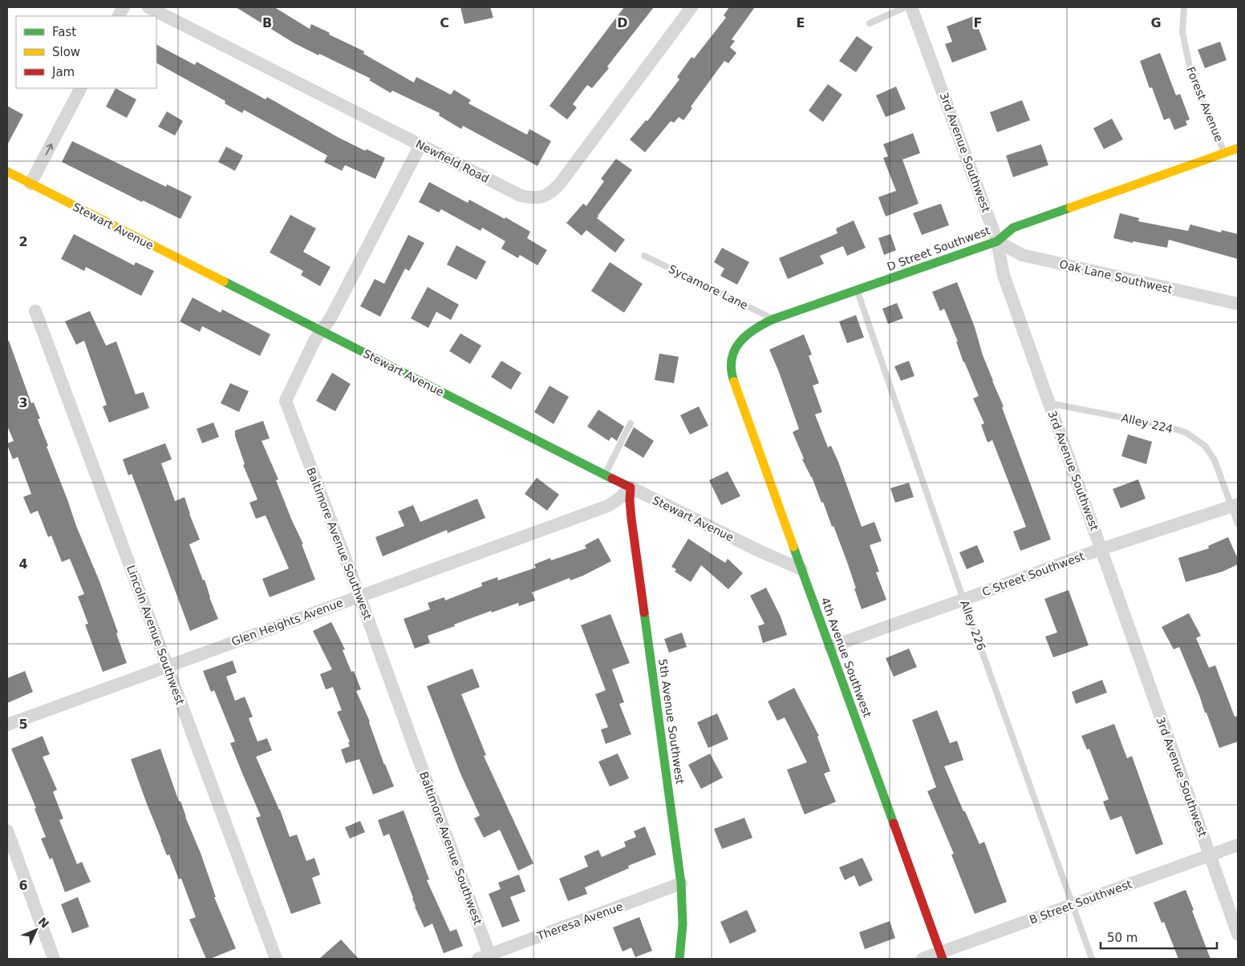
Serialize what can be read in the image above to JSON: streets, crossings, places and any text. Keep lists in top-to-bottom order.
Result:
{
  "streets": {
    "street": [
      "3rd Avenue Southwest",
      "Newfield Road",
      "Stewart Avenue",
      "D Street Southwest",
      "Oak Lane Southwest",
      "Baltimore Avenue Southwest",
      "C Street Southwest",
      "Glen Heights Avenue",
      "Lincoln Avenue Southwest",
      "4th Avenue Southwest",
      "5th Avenue Southwest",
      "B Street Southwest",
      "Theresa Avenue"
    ],
    "lane": [
      "Forest Avenue",
      "Sycamore Lane",
      "Alley 224",
      "Alley 226"
    ]
  },
  "crossings": [
    ["Forest Avenue", "D Street Southwest"],
    ["3rd Avenue Southwest", "D Street Southwest"],
    ["3rd Avenue Southwest", "Oak Lane Southwest"],
    ["3rd Avenue Southwest", "Alley 224"],
    ["3rd Avenue Southwest", "C Street Southwest"],
    ["3rd Avenue Southwest", "B Street Southwest"],
    ["Newfield Road", "Baltimore Avenue Southwest"],
    ["Stewart Avenue", "Baltimore Avenue Southwest"],
    ["Stewart Avenue", "Glen Heights Avenue"],
    ["Stewart Avenue", "4th Avenue Southwest"],
    ["Stewart Avenue", "5th Avenue Southwest"],
    ["D Street Southwest", "Oak Lane Southwest"],
    ["D Street Southwest", "Sycamore Lane"],
    ["D Street Southwest", "Alley 226"],
    ["D Street Southwest", "4th Avenue Southwest"],
    ["Alley 224", "C Street Southwest"],
    ["Baltimore Avenue Southwest", "Glen Heights Avenue"],
    ["Baltimore Avenue Southwest", "Theresa Avenue"],
    ["C Street Southwest", "Alley 226"],
    ["C Street Southwest", "4th Avenue Southwest"],
    ["Glen Heights Avenue", "Lincoln Avenue Southwest"],
    ["Glen Heights Avenue", "5th Avenue Southwest"],
    ["Alley 226", "B Street Southwest"],
    ["4th Avenue Southwest", "B Street Southwest"],
    ["5th Avenue Southwest", "Theresa Avenue"]
  ],
  "legend": ["Fast", "Slow", "Jam"],
  "scale_bar": "50 m",
  "north": "top right",
  "grid": {
    "columns": [
      "B",
      "C",
      "D",
      "E",
      "F",
      "G"
    ],
    "rows": [
      "2",
      "3",
      "4",
      "5",
      "6"
    ]
  }
}
